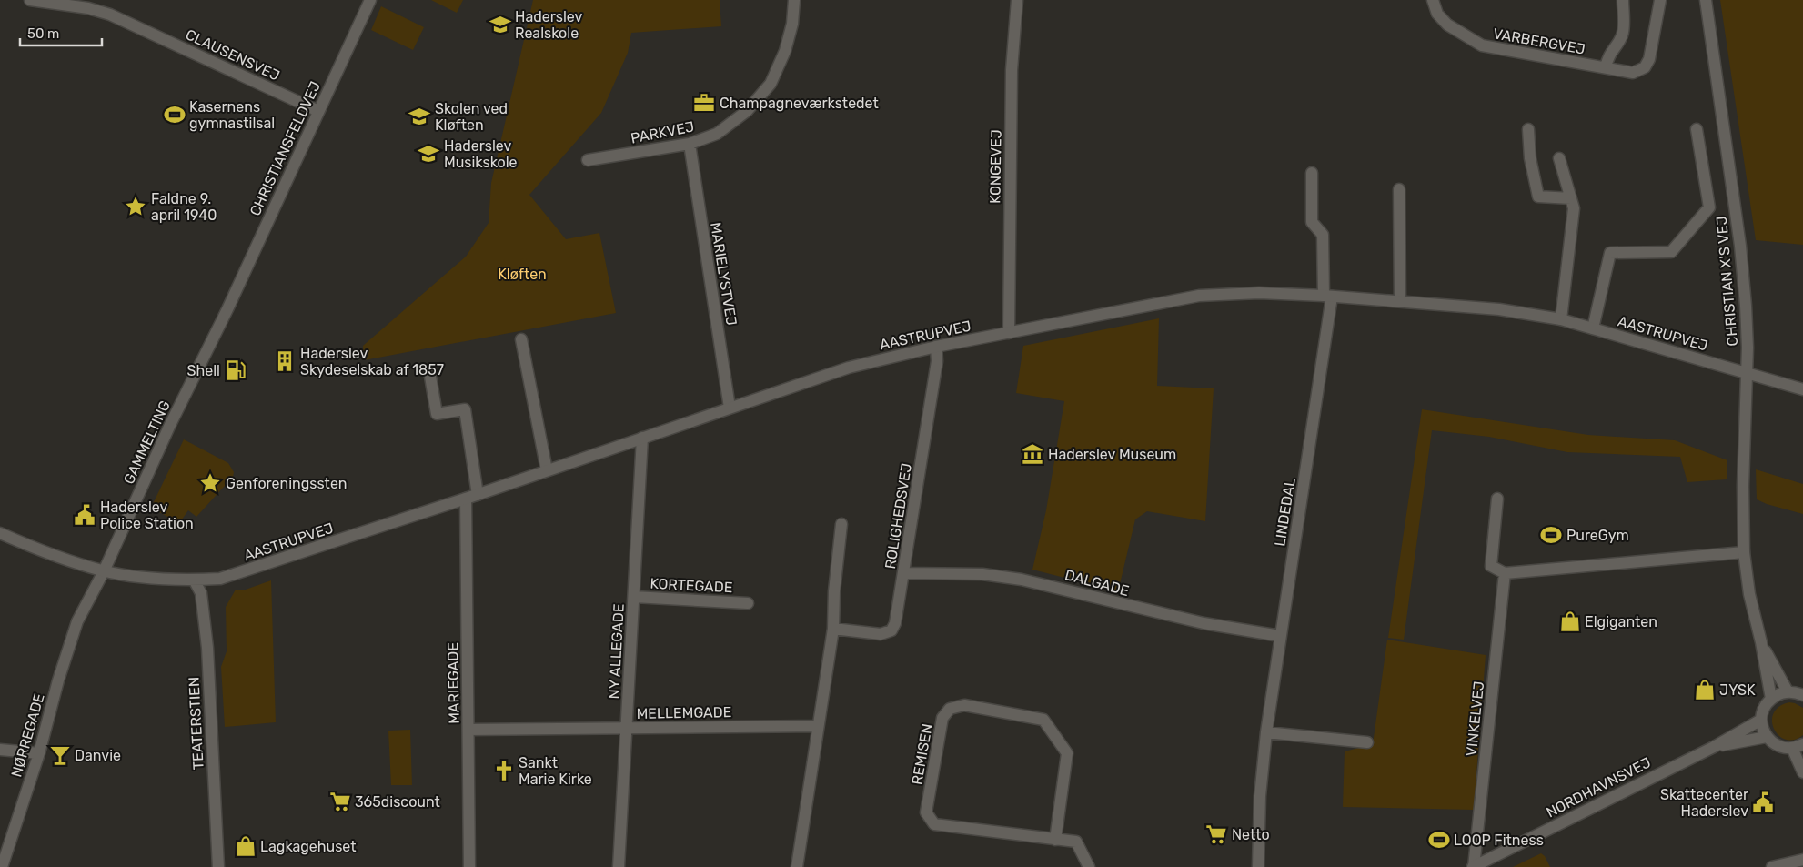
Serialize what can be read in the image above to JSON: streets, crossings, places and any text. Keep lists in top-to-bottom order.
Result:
{
  "streets": {
    "street": [
      "VARBERGVEJ",
      "CLAUSENSVEJ",
      "PARKVEJ",
      "CHRISTIANSFELDVEJ",
      "KONGEVEJ",
      "MARIELYSTVEJ",
      "CHRISTIAN X'S VEJ",
      "AASTRUPVEJ",
      "GAMMELTING",
      "LINDEDAL",
      "ROLIGHEDSVEJ",
      "DALGADE",
      "KORTEGADE",
      "NY ALLEGADE",
      "MARIEGADE",
      "MELLEMGADE",
      "VINKELVEJ",
      "TEATERSTIEN",
      "NØRREGADE",
      "REMISEN",
      "NORDHAVNSVEJ"
    ]
  },
  "crossings": [
    ["CLAUSENSVEJ", "CHRISTIANSFELDVEJ"],
    ["PARKVEJ", "MARIELYSTVEJ"],
    ["CHRISTIANSFELDVEJ", "GAMMELTING"],
    ["KONGEVEJ", "AASTRUPVEJ"],
    ["MARIELYSTVEJ", "AASTRUPVEJ"],
    ["CHRISTIAN X'S VEJ", "AASTRUPVEJ"],
    ["AASTRUPVEJ", "GAMMELTING"],
    ["AASTRUPVEJ", "LINDEDAL"],
    ["AASTRUPVEJ", "ROLIGHEDSVEJ"],
    ["AASTRUPVEJ", "NY ALLEGADE"],
    ["AASTRUPVEJ", "MARIEGADE"],
    ["AASTRUPVEJ", "TEATERSTIEN"],
    ["GAMMELTING", "NØRREGADE"],
    ["LINDEDAL", "DALGADE"],
    ["ROLIGHEDSVEJ", "DALGADE"],
    ["KORTEGADE", "NY ALLEGADE"],
    ["NY ALLEGADE", "MELLEMGADE"],
    ["MARIEGADE", "MELLEMGADE"],
    ["VINKELVEJ", "NORDHAVNSVEJ"]
  ],
  "parks": ["Kløften"],
  "places": {
    "school or university": ["Haderslev Realskole", "Skolen ved Kløften", "Haderslev Musikskole"],
    "office": ["Champagneværkstedet"],
    "sports": ["Kasernens gymnastilsal", "PureGym", "LOOP Fitness"],
    "place": ["Faldne 9. april 1940", "Genforeningssten"],
    "building": ["Haderslev Skydeselskab af 1857"],
    "fuel station": ["Shell"],
    "museum": ["Haderslev Museum"],
    "public building": ["Haderslev Police Station", "Skattecenter Haderslev"],
    "shop": ["Elgiganten", "JYSK", "Lagkagehuset"],
    "bar": ["Danvie"],
    "church": ["Sankt Marie Kirke"],
    "supermarket": ["365discount", "Netto"]
  },
  "scale_bar": "50 m"
}
